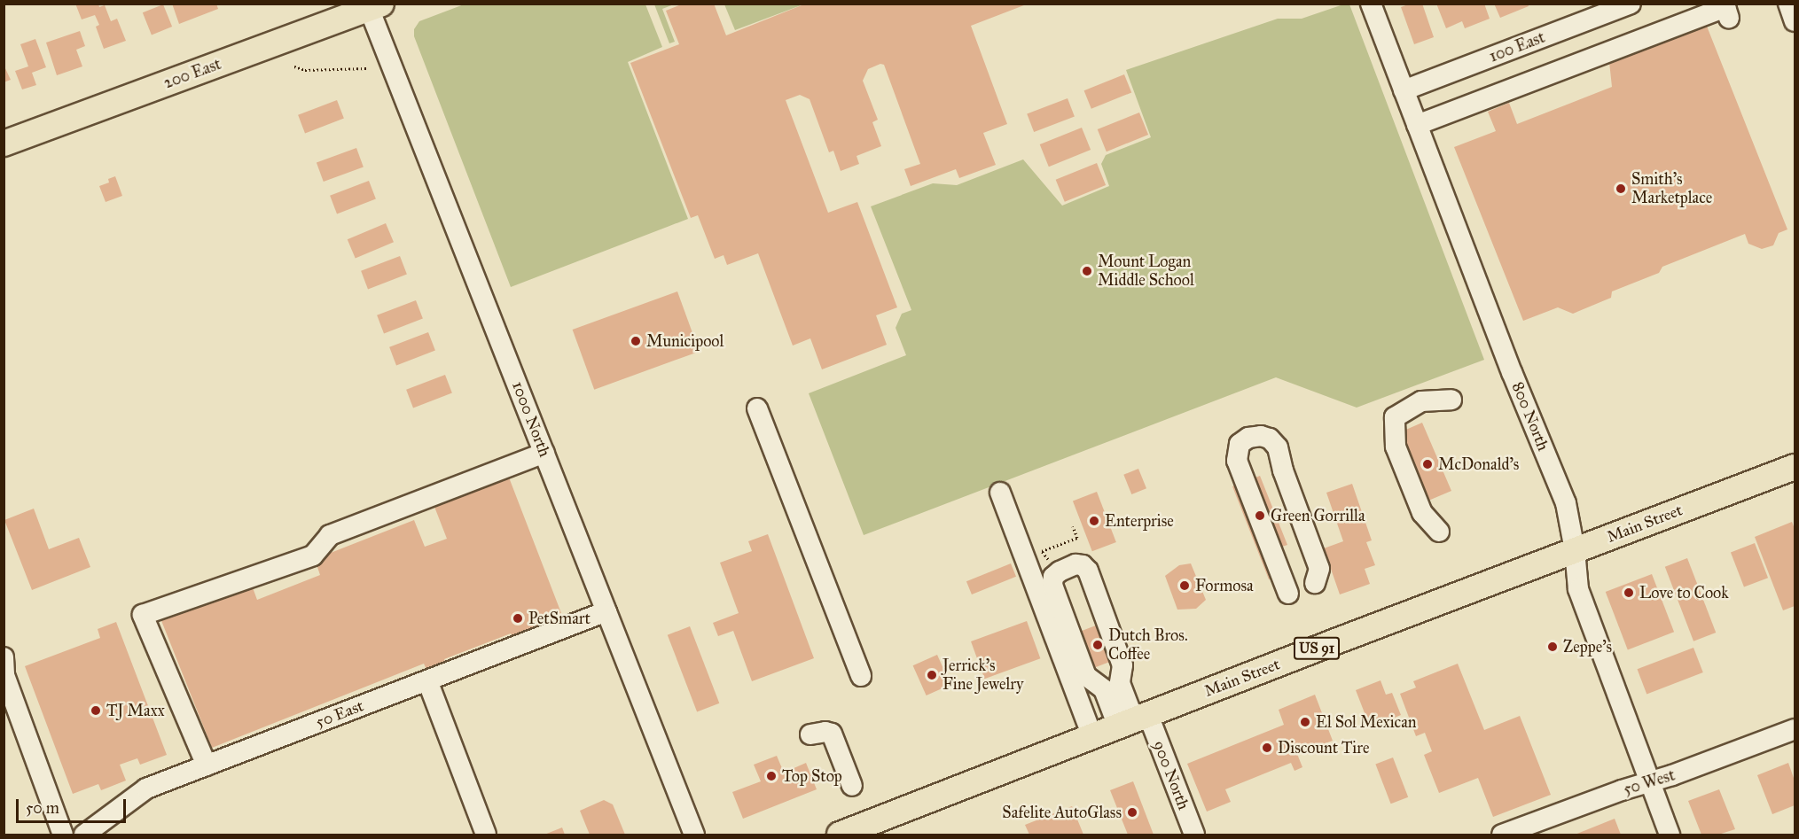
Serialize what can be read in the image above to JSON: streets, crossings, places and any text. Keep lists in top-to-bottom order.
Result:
{
  "streets": {
    "main road": ["200 East", "Main Street", "US 91"],
    "street": [
      "100 East",
      "800 North",
      "1000 North",
      "50 East",
      "900 North",
      "50 West"
    ]
  },
  "crossings": [
    ["100 East", "800 North"],
    ["200 East", "1000 North"],
    ["800 North", "Main Street"],
    ["800 North", "50 West"],
    ["1000 North", "50 East"],
    ["Main Street", "900 North"]
  ],
  "places": [
    "Smith's Marketplace",
    "Mount Logan Middle School",
    "Municipool",
    "McDonald's",
    "Green Gorrilla",
    "Enterprise",
    "Formosa",
    "Love to Cook",
    "PetSmart",
    "Dutch Bros. Coffee",
    "Zeppe's",
    "Jerrick's Fine Jewelry",
    "TJ Maxx",
    "El Sol Mexican",
    "Discount Tire",
    "Top Stop",
    "Safelite AutoGlass"
  ],
  "scale_bar": "50 m"
}
